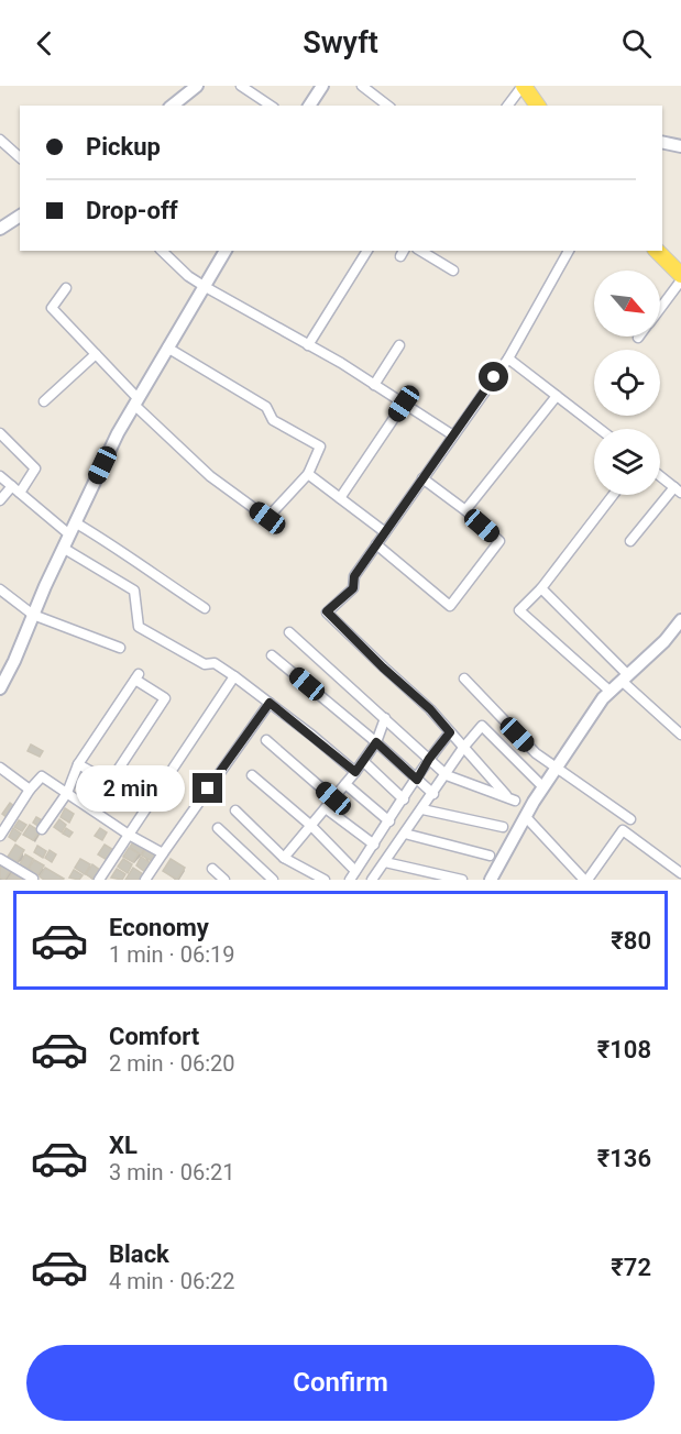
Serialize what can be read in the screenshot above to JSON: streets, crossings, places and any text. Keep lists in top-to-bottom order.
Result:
{
  "north": "bottom right",
  "page": {
    "header": "Swyft",
    "banner": ["Pickup", "Drop-off"],
    "bubble": "2 min",
    "list": [
      {
        "name": "Economy",
        "note": "1 min · 06:19",
        "value": "₹80"
      },
      {
        "name": "Comfort",
        "note": "2 min · 06:20",
        "value": "₹108"
      },
      {
        "name": "XL",
        "note": "3 min · 06:21",
        "value": "₹136"
      },
      {
        "name": "Black",
        "note": "4 min · 06:22",
        "value": "₹72"
      }
    ],
    "buttons": "Confirm"
  }
}
